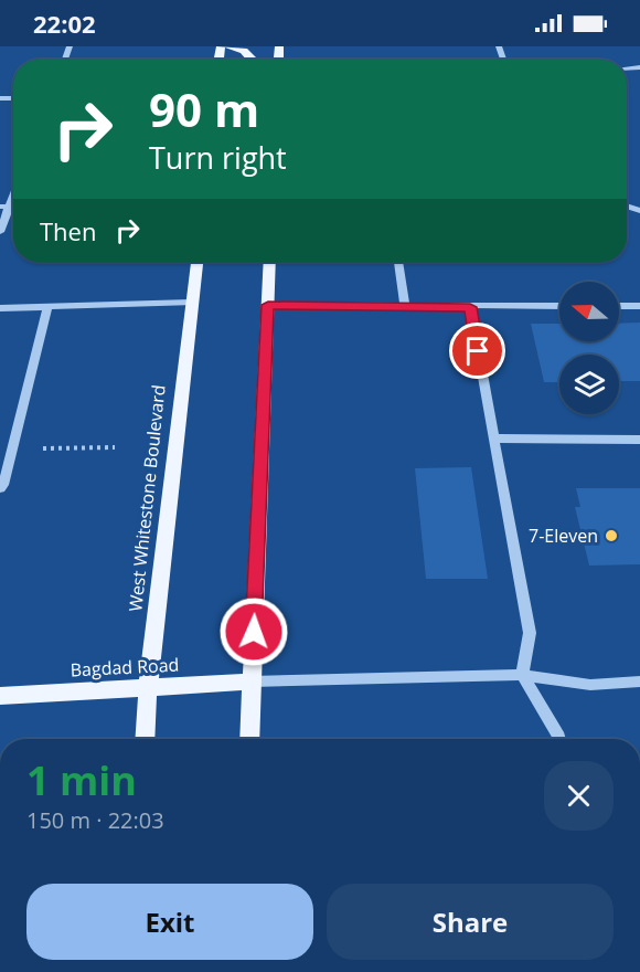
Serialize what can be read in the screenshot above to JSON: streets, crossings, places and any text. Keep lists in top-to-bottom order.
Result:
{
  "streets": {
    "main road": ["West Whitestone Boulevard", "Bagdad Road"]
  },
  "crossings": [
    ["West Whitestone Boulevard", "Bagdad Road"]
  ],
  "places": ["7-Eleven"],
  "north": "left",
  "page": {
    "status": "22:02",
    "turn": ["90 m", "Turn right"],
    "then": "Then",
    "heading": ["1 min", "150 m · 22:03"],
    "buttons": ["Exit", "Share"]
  }
}
